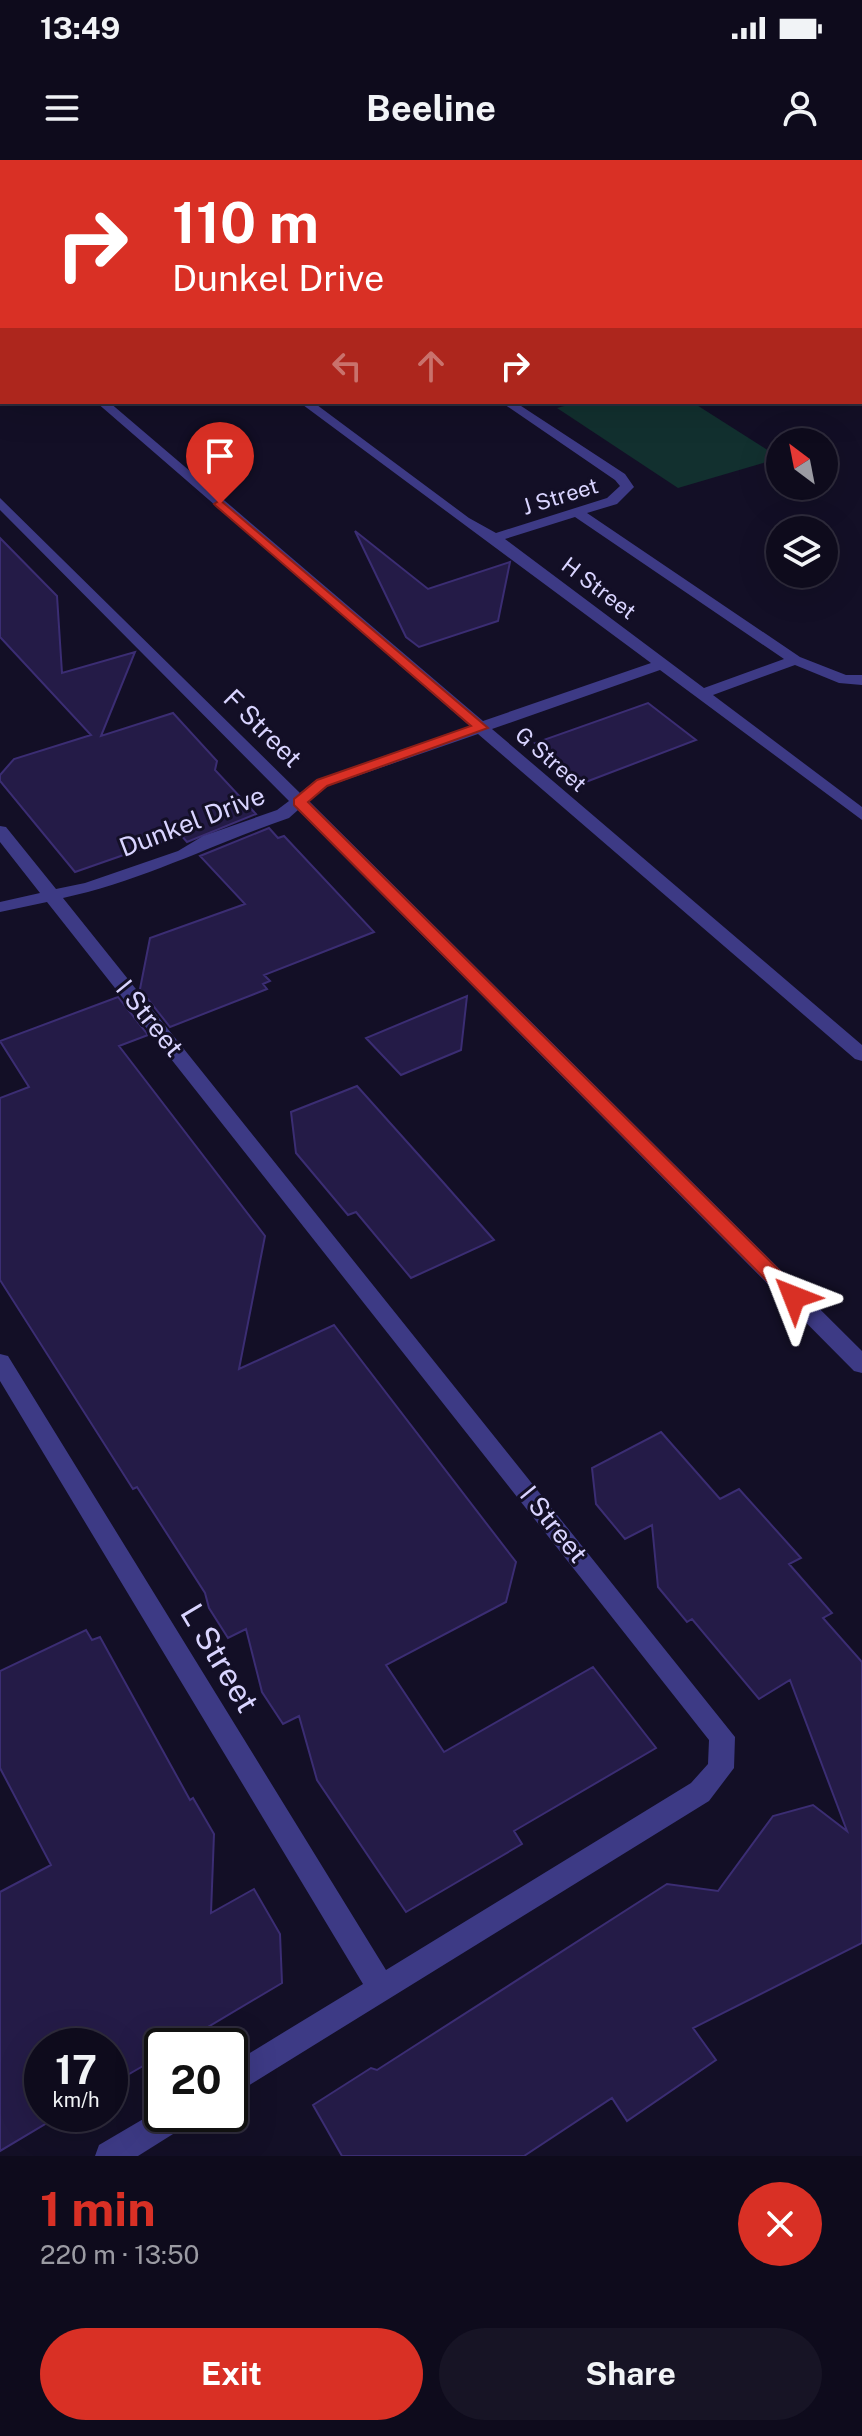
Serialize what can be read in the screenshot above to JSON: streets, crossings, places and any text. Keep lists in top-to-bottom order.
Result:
{
  "streets": {
    "lane": [
      "J Street",
      "H Street",
      "F Street",
      "G Street",
      "Dunkel Drive",
      "I Street",
      "L Street"
    ]
  },
  "crossings": [
    ["J Street", "H Street"],
    ["H Street", "Dunkel Drive"],
    ["F Street", "Dunkel Drive"],
    ["G Street", "Dunkel Drive"],
    ["Dunkel Drive", "I Street"],
    ["I Street", "L Street"]
  ],
  "north": "top left",
  "page": {
    "status": "13:49",
    "header": "Beeline",
    "turn": ["110 m", "Dunkel Drive"],
    "speed": "17 km/h",
    "limit": "20",
    "heading": ["1 min", "220 m · 13:50"],
    "buttons": ["Exit", "Share"]
  }
}
